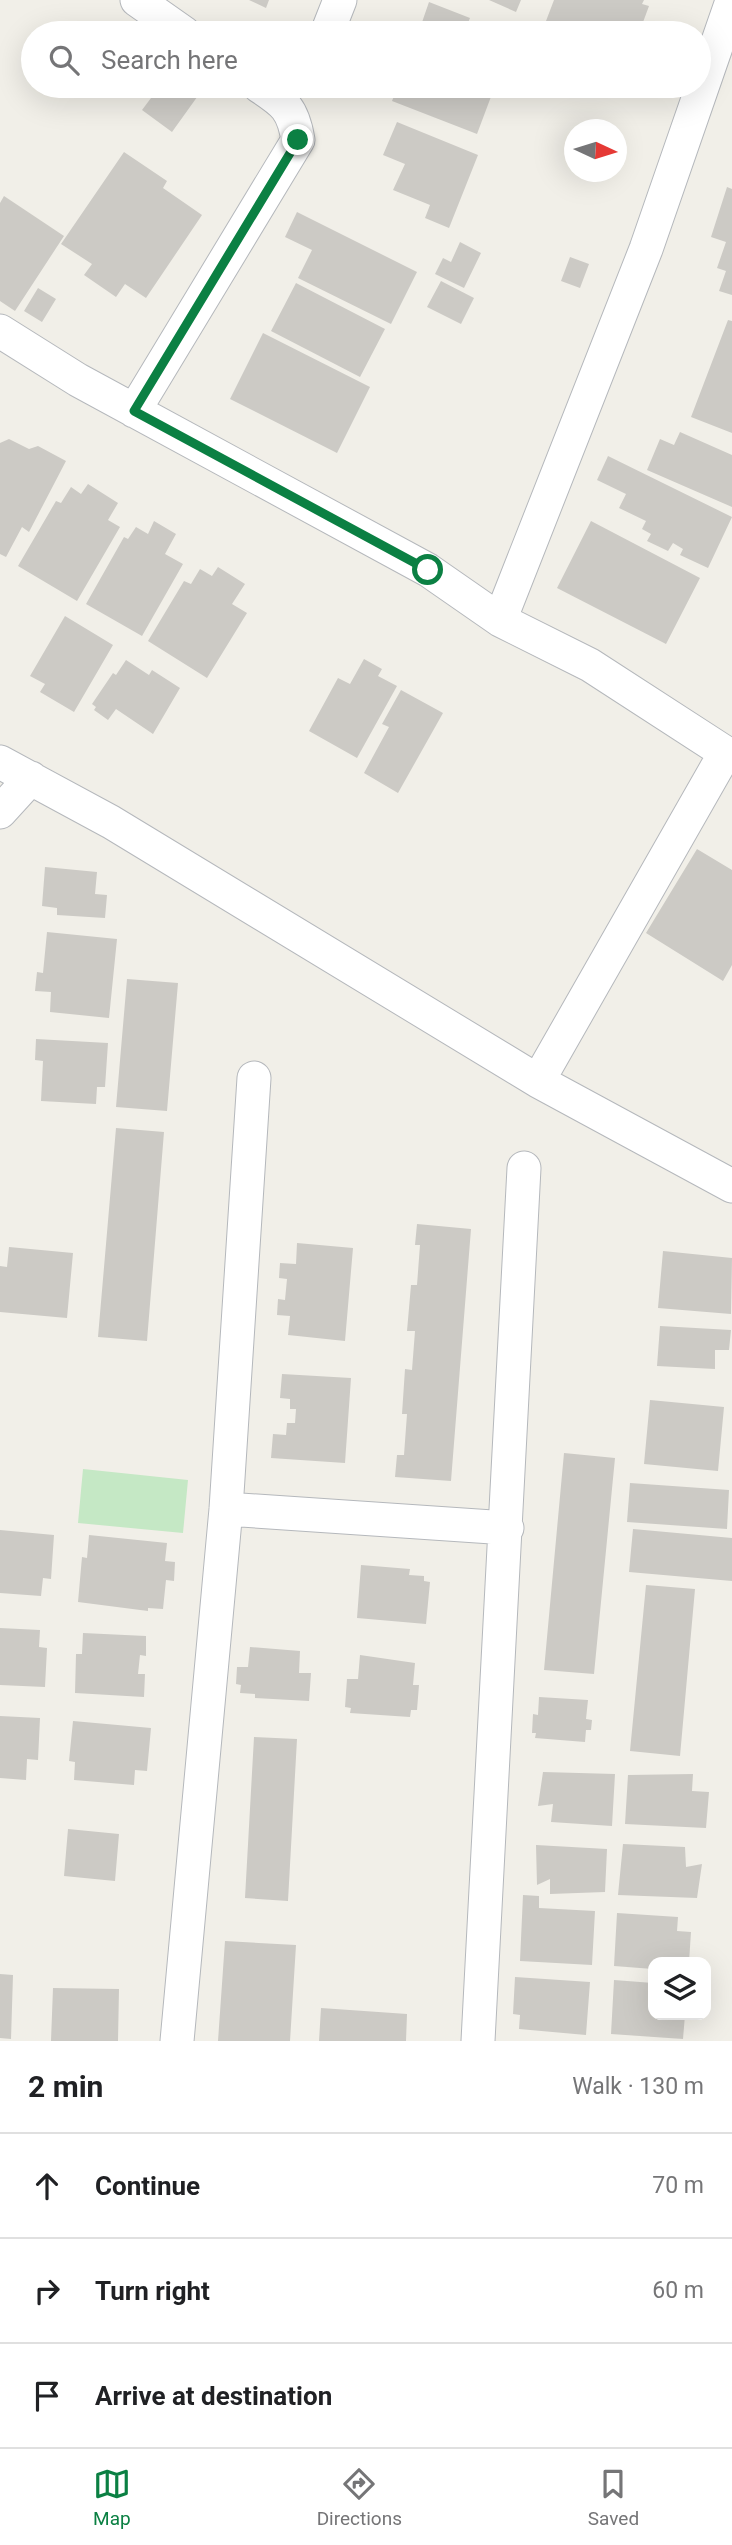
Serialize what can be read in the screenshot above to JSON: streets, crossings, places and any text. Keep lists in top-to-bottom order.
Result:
{
  "north": "right",
  "page": {
    "search": "Search here",
    "heading": ["2 min", "Walk · 130 m"],
    "list": [
      ["Continue", "70 m"],
      ["Turn right", "60 m"],
      "Arrive at destination"
    ],
    "nav": ["Map", "Directions", "Saved"]
  }
}
